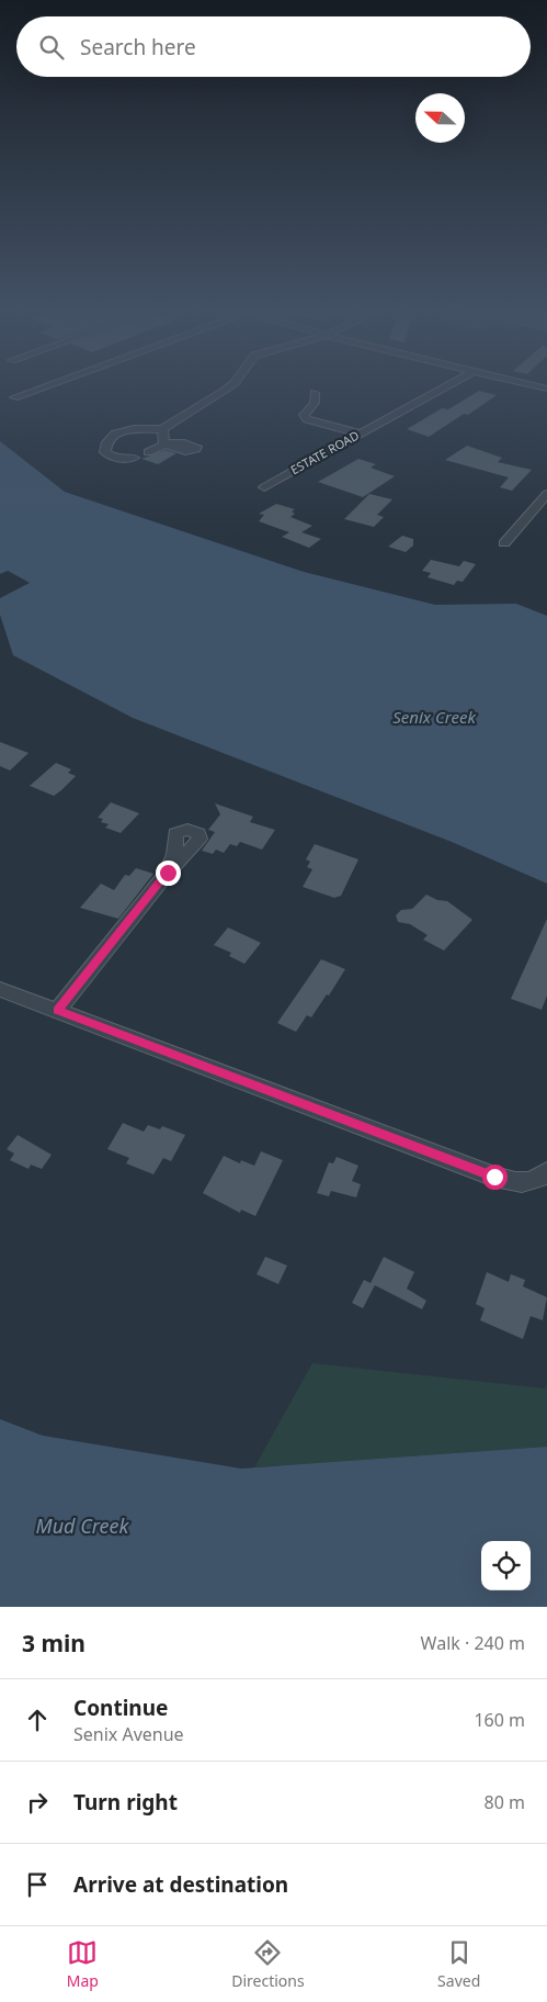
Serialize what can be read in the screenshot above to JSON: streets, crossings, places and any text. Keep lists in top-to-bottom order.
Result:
{
  "streets": {
    "street": ["ESTATE ROAD"]
  },
  "water": ["Senix Creek", "Mud Creek"],
  "north": "left",
  "page": {
    "search": "Search here",
    "heading": ["3 min", "Walk · 240 m"],
    "list": [
      ["Continue", "Senix Avenue", "160 m"],
      ["Turn right", "80 m"],
      "Arrive at destination"
    ],
    "nav": ["Map", "Directions", "Saved"]
  }
}
